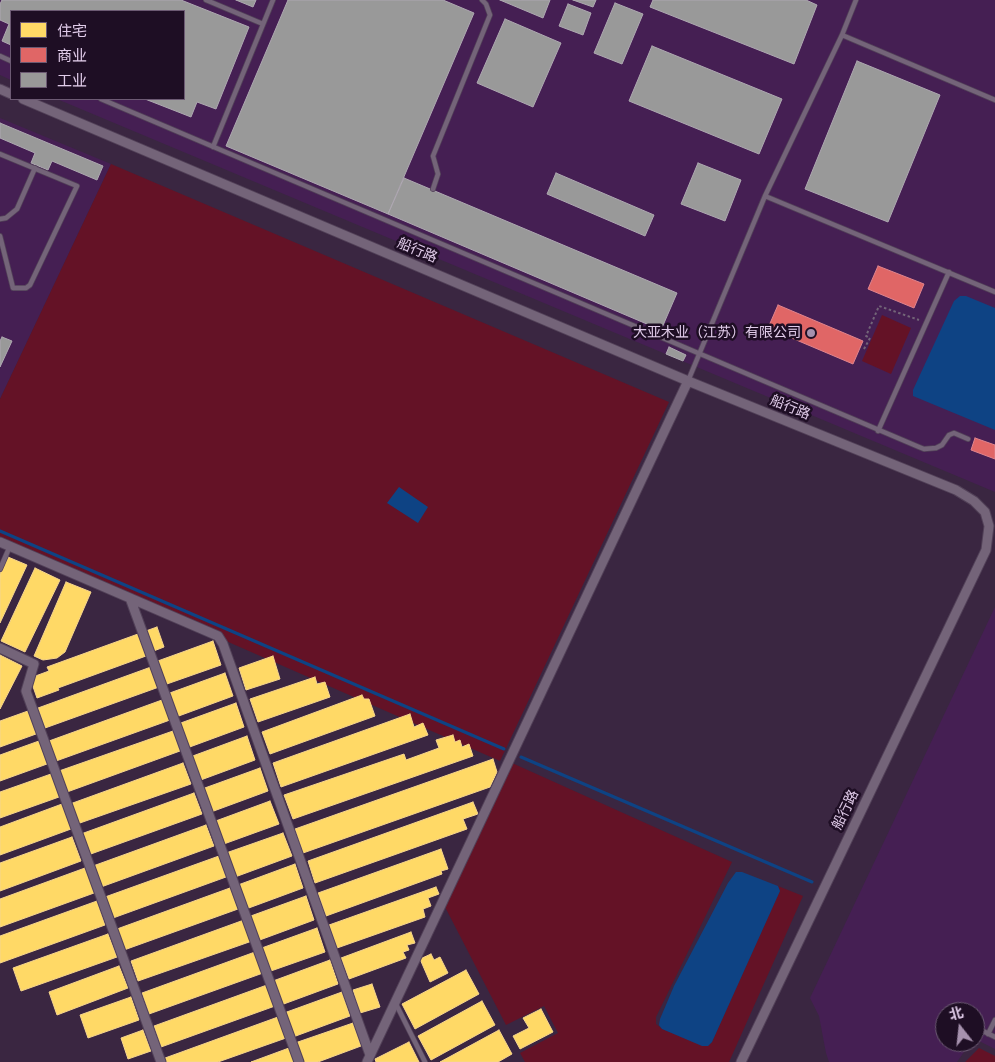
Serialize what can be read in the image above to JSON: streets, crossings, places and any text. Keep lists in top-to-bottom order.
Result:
{
  "streets": {
    "street": ["船行路"]
  },
  "places": ["大亚木业（江苏）有限公司"],
  "legend": ["住宅", "商业", "工业"],
  "north": "top"
}
